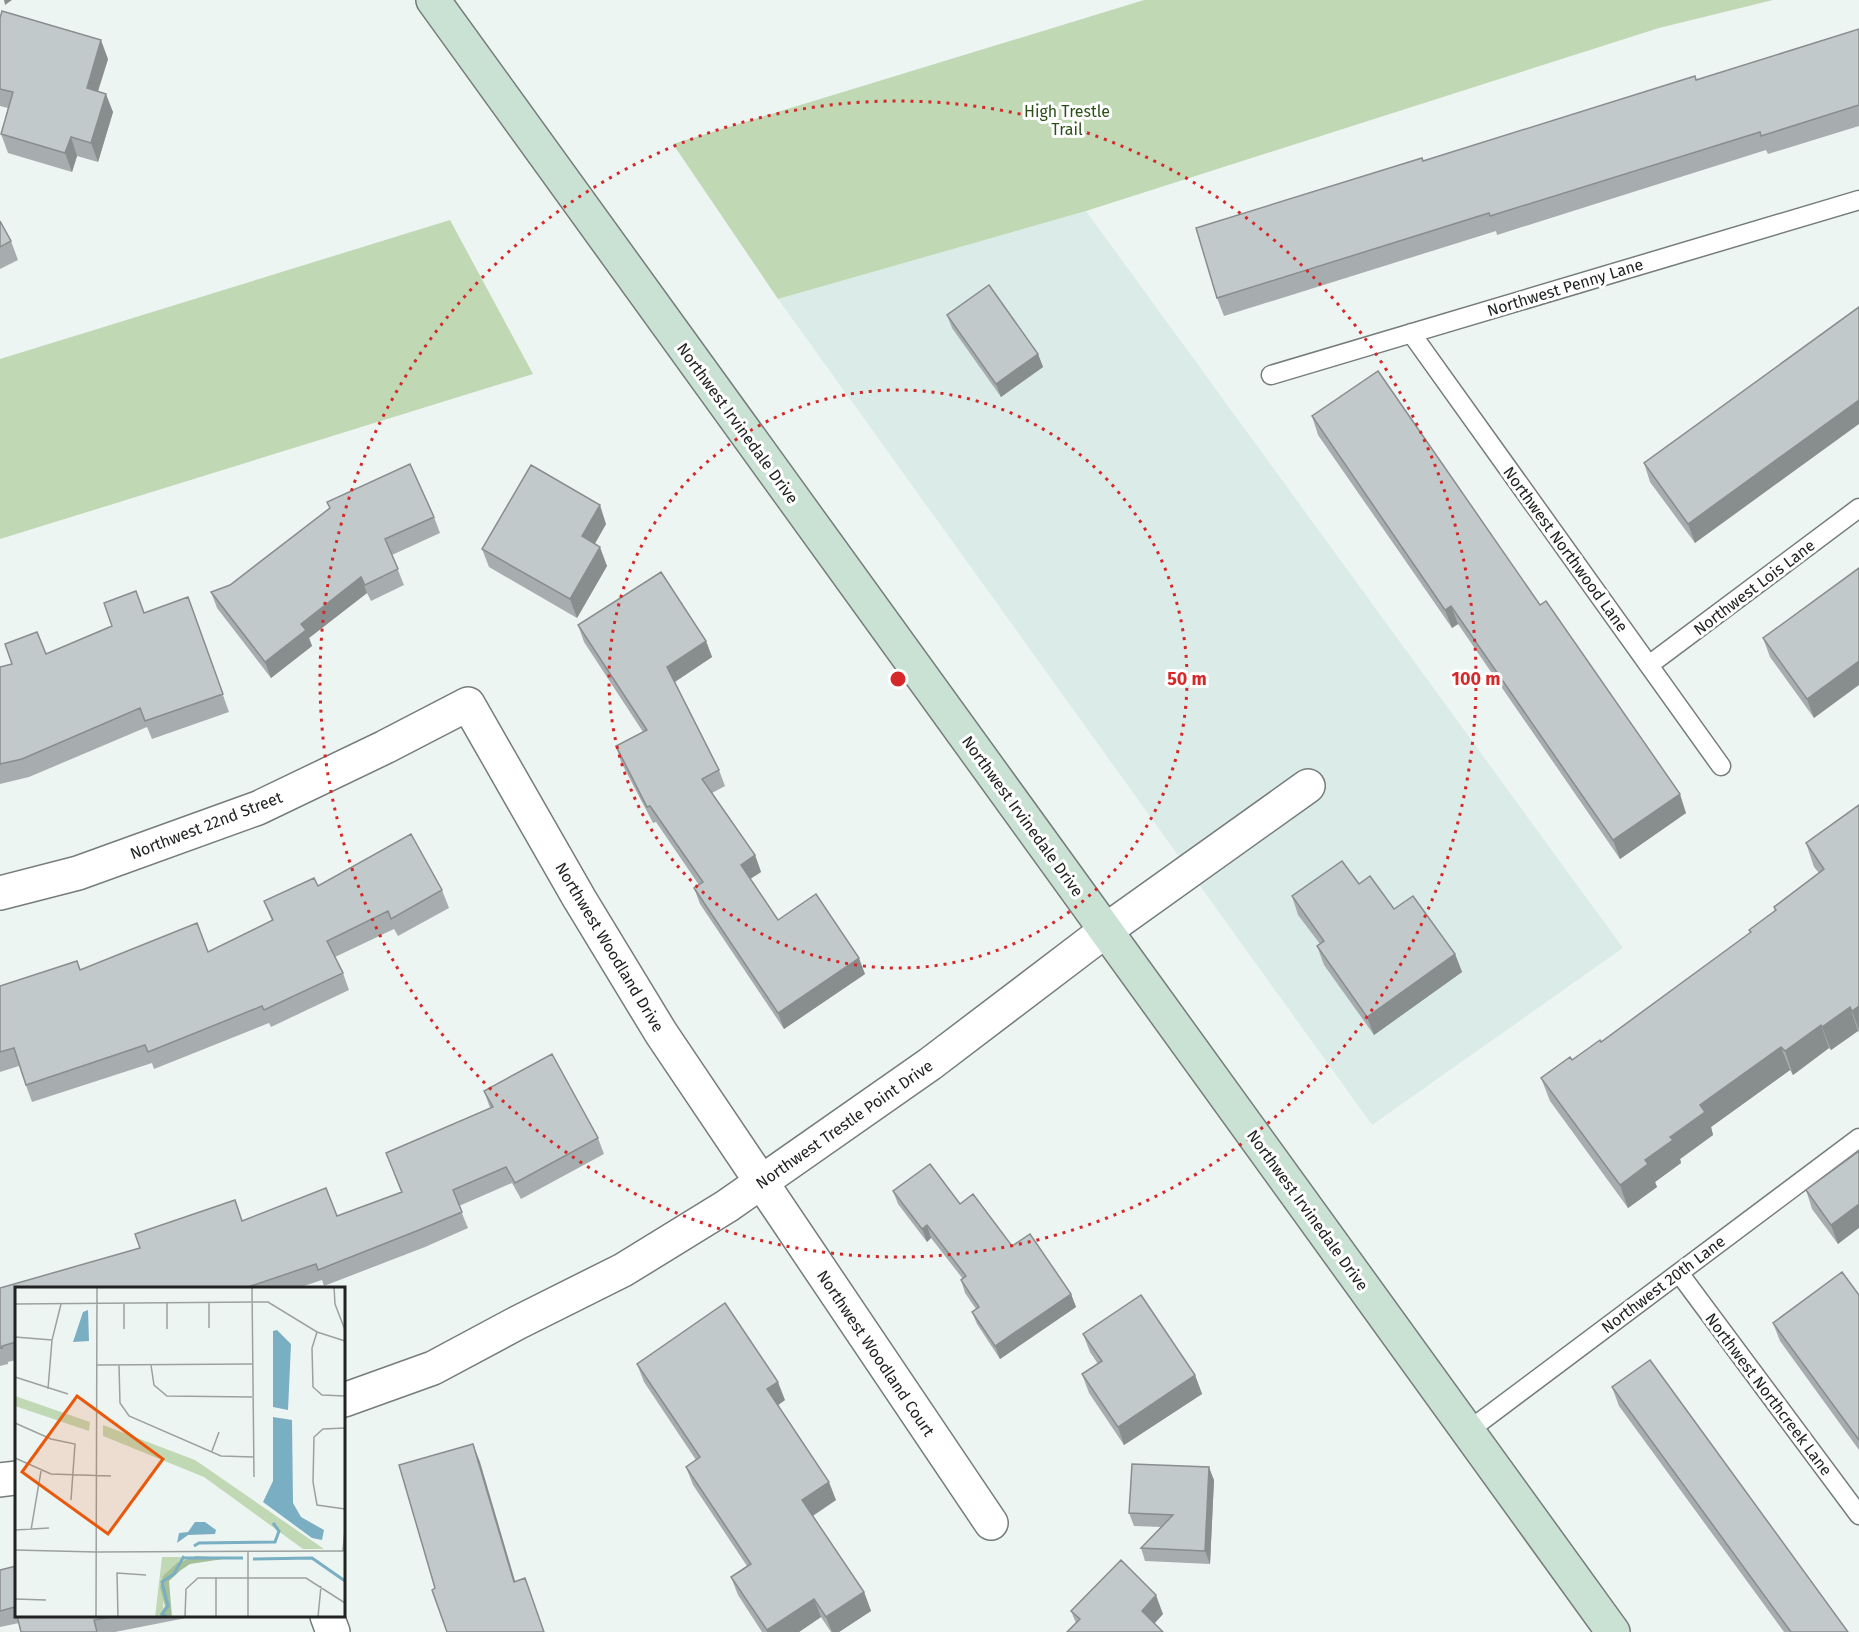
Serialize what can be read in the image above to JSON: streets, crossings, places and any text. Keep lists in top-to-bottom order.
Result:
{
  "streets": {
    "main road": ["Northwest Irvinedale Drive"],
    "street": [
      "Northwest 22nd Street",
      "Northwest Woodland Drive",
      "Northwest Trestle Point Drive",
      "Northwest Woodland Court"
    ],
    "lane": [
      "Northwest Penny Lane",
      "Northwest Northwood Lane",
      "Northwest Lois Lane",
      "Northwest 20th Lane",
      "Northwest Northcreek Lane"
    ]
  },
  "crossings": [
    ["Northwest Penny Lane", "Northwest Northwood Lane"],
    ["Northwest Irvinedale Drive", "Northwest Trestle Point Drive"],
    ["Northwest Irvinedale Drive", "Northwest 20th Lane"],
    ["Northwest Northwood Lane", "Northwest Lois Lane"],
    ["Northwest 22nd Street", "Northwest Woodland Drive"],
    ["Northwest Woodland Drive", "Northwest Trestle Point Drive"],
    ["Northwest Woodland Drive", "Northwest Woodland Court"],
    ["Northwest Trestle Point Drive", "Northwest Woodland Court"],
    ["Northwest 20th Lane", "Northwest Northcreek Lane"]
  ],
  "parks": ["High Trestle Trail"],
  "rings": ["50 m", "100 m"]
}
